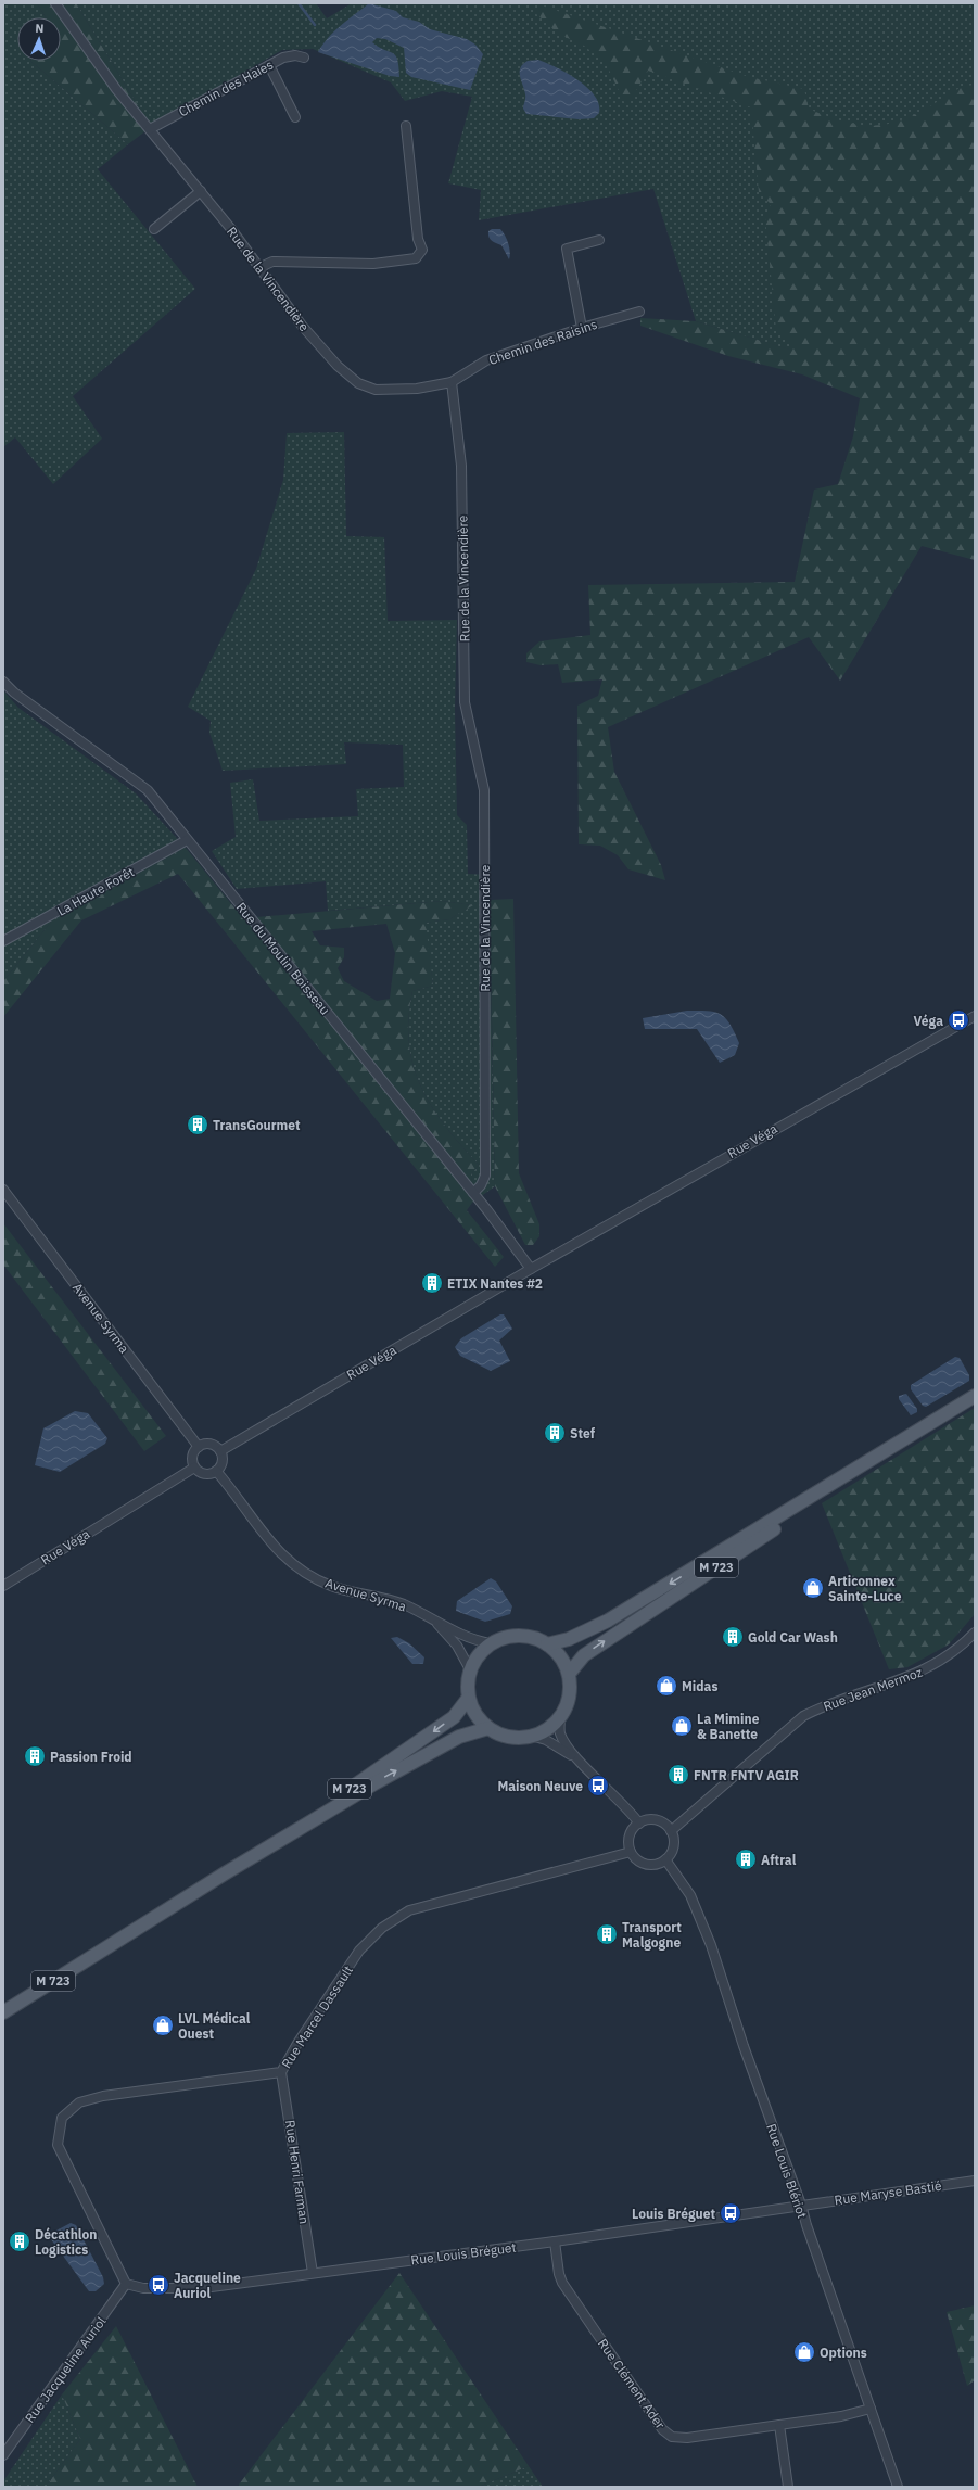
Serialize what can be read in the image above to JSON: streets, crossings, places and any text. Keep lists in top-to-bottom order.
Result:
{
  "streets": {
    "main road": ["M 723"],
    "street": [
      "Chemin des Haies",
      "Rue de la Vincendière",
      "Chemin des Raisins",
      "La Haute Forêt",
      "Rue du Moulin Boisseau",
      "Rue Véga",
      "Avenue Syrma",
      "Rue Jean Mermoz",
      "Rue Marcel Dassault",
      "Rue Louis Blériot",
      "Rue Henri Farman",
      "Rue Maryse Bastié",
      "Rue Louis Bréguet",
      "Rue Jacqueline Auriol",
      "Rue Clément Ader"
    ]
  },
  "crossings": [
    ["Chemin des Haies", "Rue de la Vincendière"],
    ["Rue de la Vincendière", "Chemin des Raisins"],
    ["Rue de la Vincendière", "Rue du Moulin Boisseau"],
    ["La Haute Forêt", "Rue du Moulin Boisseau"],
    ["Rue du Moulin Boisseau", "Rue Véga"],
    ["Rue Véga", "Avenue Syrma"],
    ["Avenue Syrma", "M 723"],
    ["Rue Jean Mermoz", "Rue Marcel Dassault"],
    ["Rue Jean Mermoz", "Rue Louis Blériot"],
    ["Rue Marcel Dassault", "Rue Louis Blériot"],
    ["Rue Marcel Dassault", "Rue Henri Farman"],
    ["Rue Marcel Dassault", "Rue Louis Bréguet"],
    ["Rue Marcel Dassault", "Rue Jacqueline Auriol"],
    ["Rue Louis Blériot", "Rue Maryse Bastié"],
    ["Rue Louis Blériot", "Rue Louis Bréguet"],
    ["Rue Louis Blériot", "Rue Clément Ader"],
    ["Rue Henri Farman", "Rue Louis Bréguet"],
    ["Rue Maryse Bastié", "Rue Louis Bréguet"],
    ["Rue Louis Bréguet", "Rue Jacqueline Auriol"],
    ["Rue Louis Bréguet", "Rue Clément Ader"]
  ],
  "places": {
    "bus stop": [
      "Véga",
      "Maison Neuve",
      "Louis Bréguet",
      "Jacqueline Auriol"
    ],
    "building": [
      "TransGourmet",
      "ETIX Nantes #2",
      "Stef",
      "Gold Car Wash",
      "Passion Froid",
      "FNTR FNTV AGIR",
      "Aftral",
      "Transport Malgogne",
      "Décathlon Logistics"
    ],
    "shop": [
      "Articonnex Sainte-Luce",
      "Midas",
      "La Mimine & Banette",
      "LVL Médical Ouest",
      "Options"
    ]
  },
  "north": "top"
}
